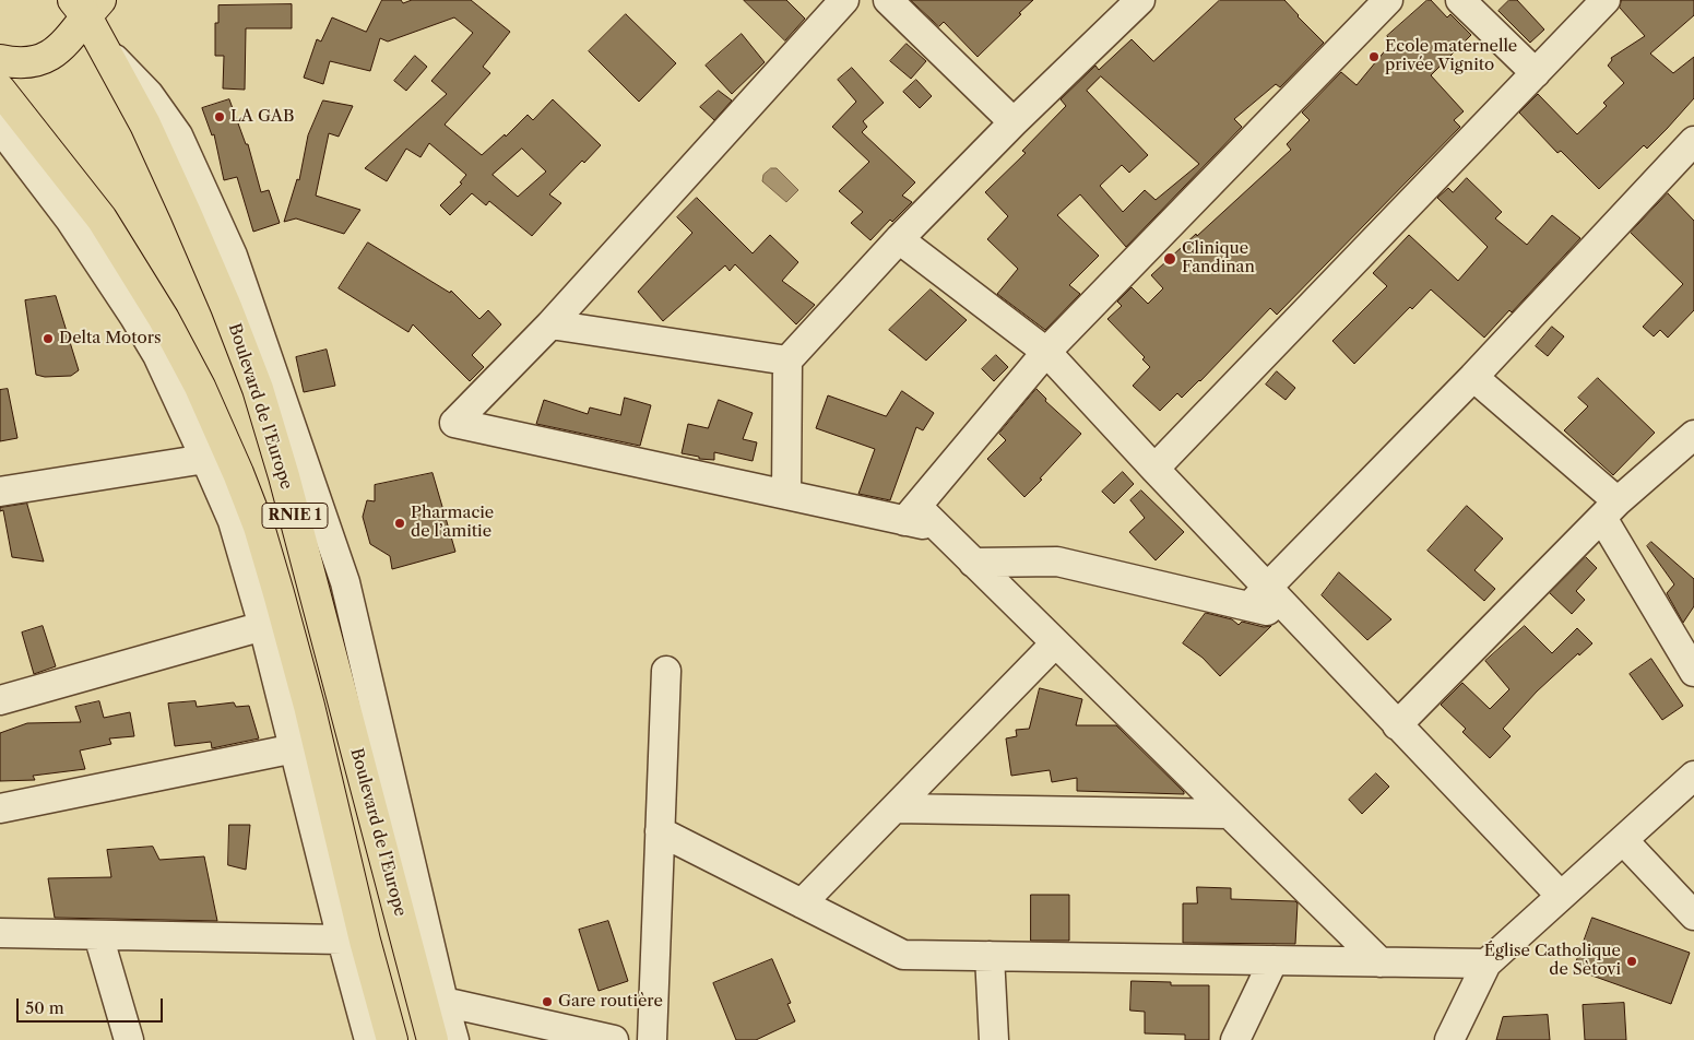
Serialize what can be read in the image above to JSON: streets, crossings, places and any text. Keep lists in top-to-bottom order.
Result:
{
  "streets": {
    "highway": ["Boulevard de l’Europe", "RNIE 1"]
  },
  "places": [
    "Ecole maternelle privée Vignito",
    "LA GAB",
    "Clinique Fandinan",
    "Delta Motors",
    "Pharmacie de l’amitie",
    "Église Catholique de Sètovi",
    "Gare routière"
  ],
  "scale_bar": "50 m"
}
